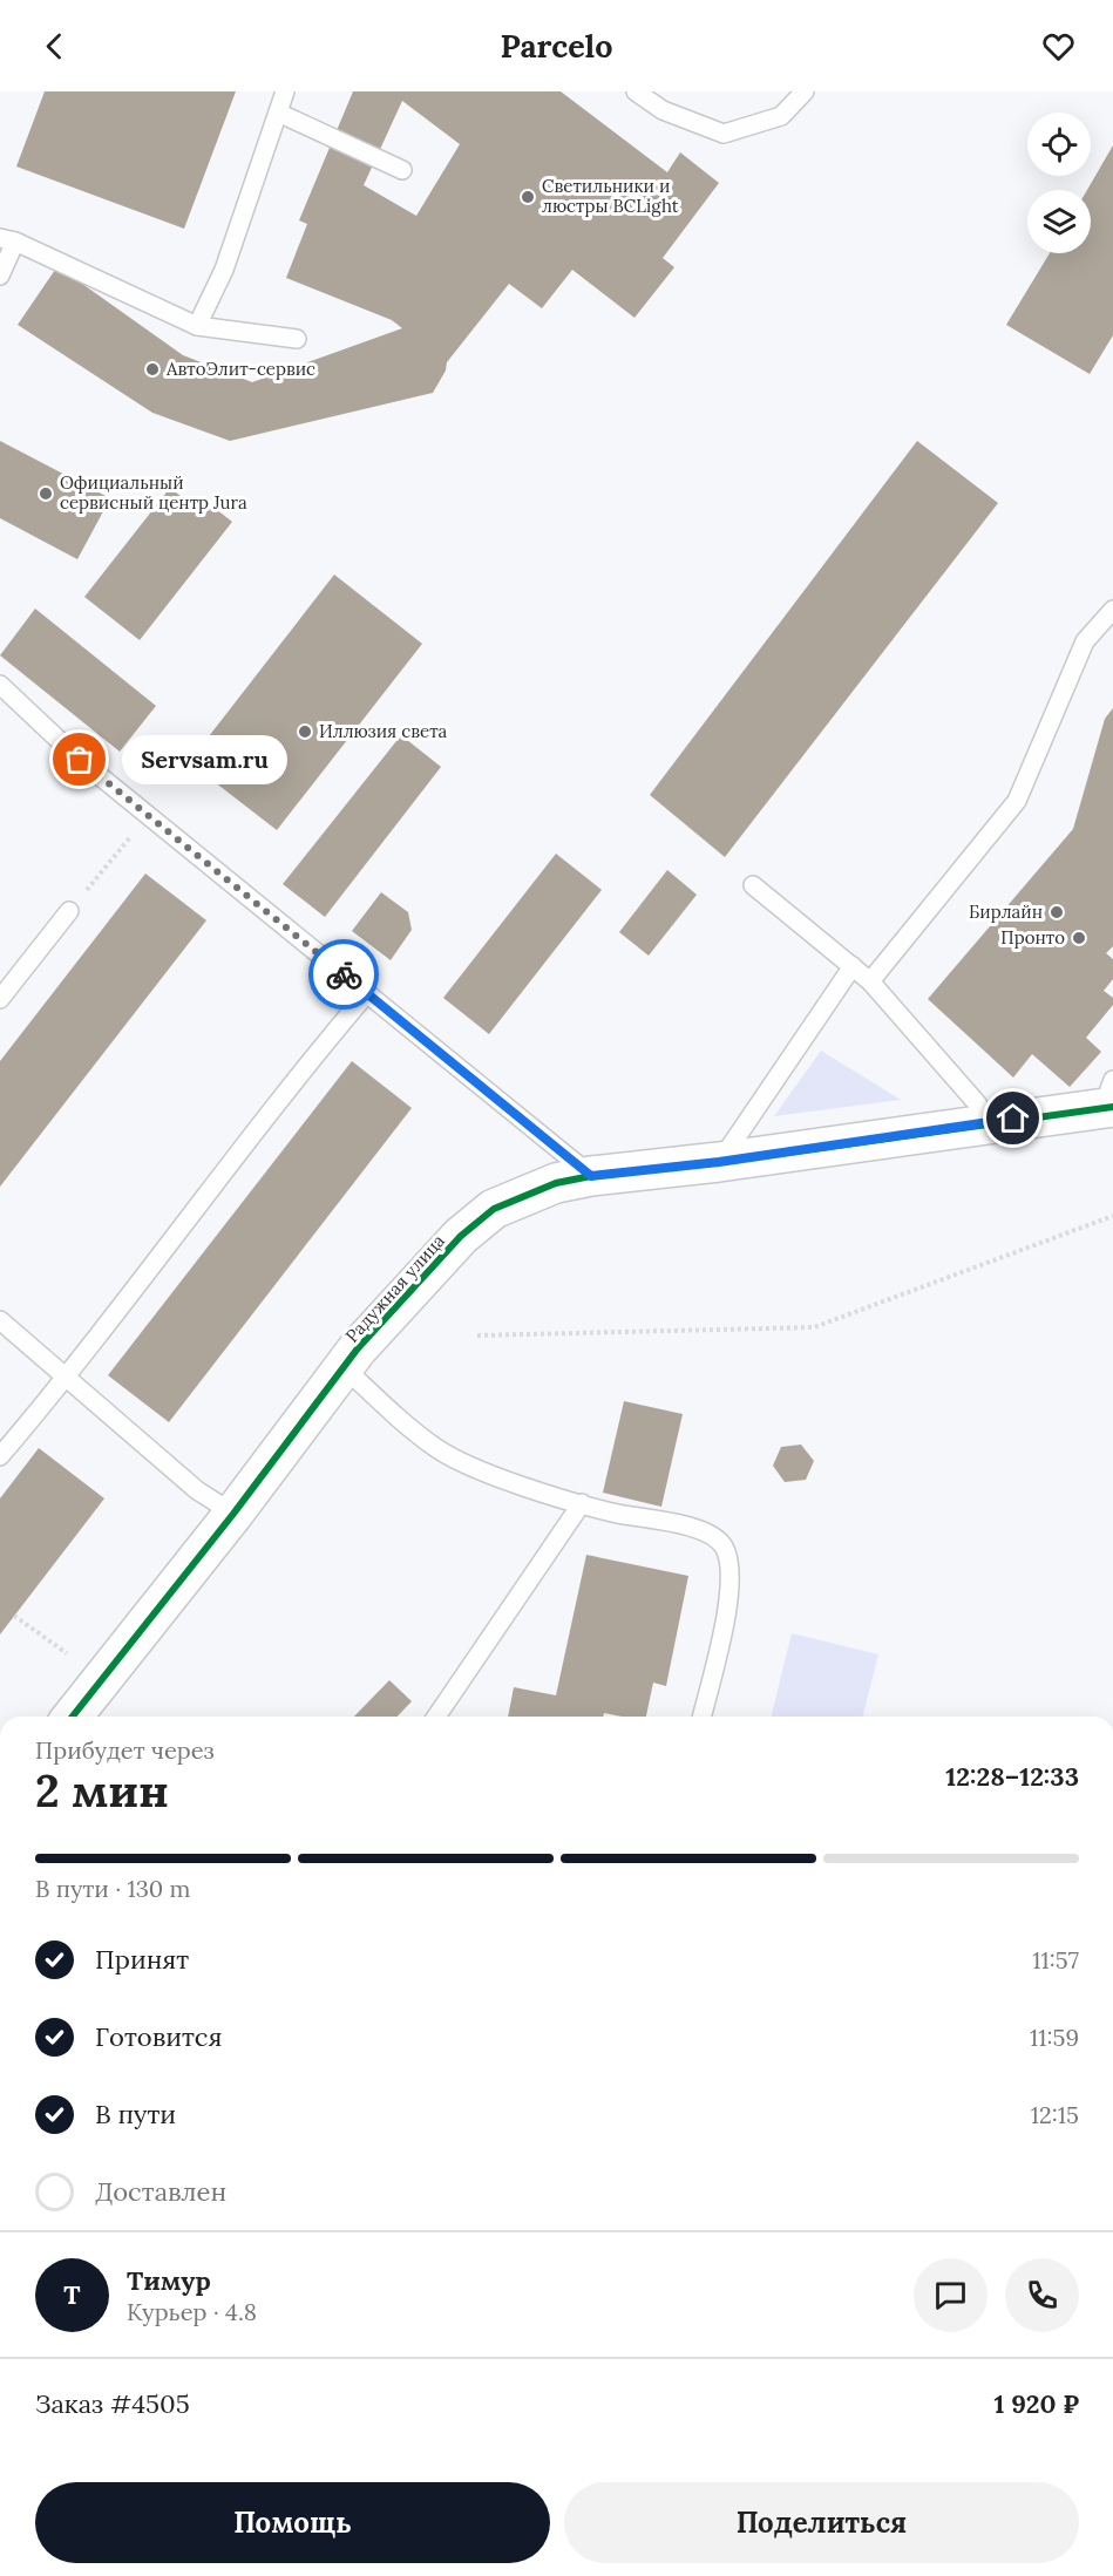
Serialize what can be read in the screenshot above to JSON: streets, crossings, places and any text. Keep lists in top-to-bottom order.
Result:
{
  "streets": {
    "street": ["Радужная улица"]
  },
  "places": [
    "Светильники и люстры BCLight",
    "АвтоЭлит-сервис",
    "Официальный сервисный центр Jura",
    "Иллюзия света",
    "Servsam.ru",
    "Бирлайн",
    "Пронто"
  ],
  "page": {
    "header": "Parcelo",
    "bubble": "Servsam.ru",
    "heading": ["2 мин", "Прибудет через", "12:28–12:33"],
    "panel": [
      "Тимур",
      "Курьер · 4.8",
      "Заказ #4505",
      "1 920 ₽"
    ],
    "bar": "В пути · 130 m",
    "list": [
      ["Принят", "11:57"],
      ["Готовится", "11:59"],
      ["В пути", "12:15"],
      "Доставлен"
    ],
    "round": "Т",
    "buttons": ["Помощь", "Поделиться"]
  }
}
